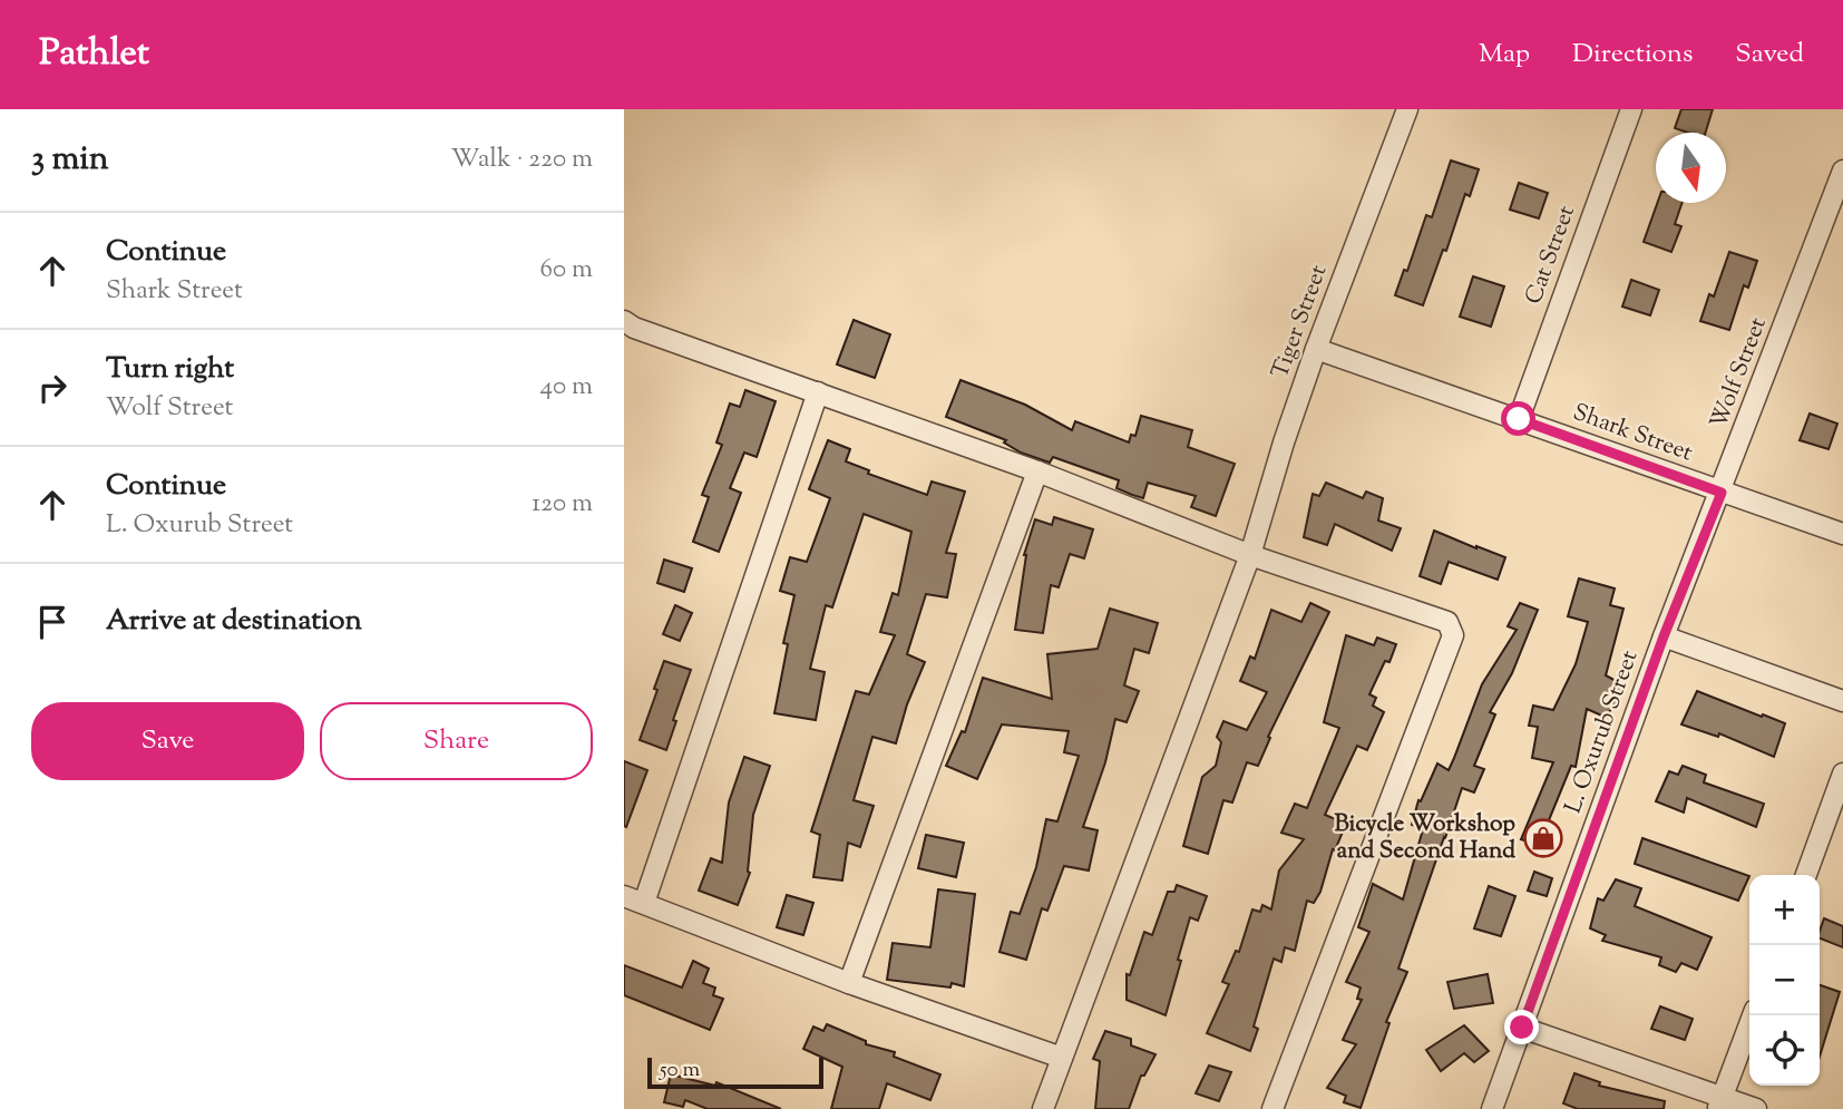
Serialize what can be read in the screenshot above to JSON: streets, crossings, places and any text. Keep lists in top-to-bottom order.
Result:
{
  "streets": {
    "street": [
      "Cat Street",
      "Tiger Street",
      "Wolf Street",
      "Shark Street",
      "L. Oxurub Street"
    ]
  },
  "crossings": [
    ["Cat Street", "Shark Street"],
    ["Tiger Street", "Shark Street"],
    ["Wolf Street", "Shark Street"],
    ["Wolf Street", "L. Oxurub Street"]
  ],
  "places": {
    "shop": ["Bicycle Workshop and Second Hand"]
  },
  "scale_bar": "50 m",
  "north": "bottom",
  "page": {
    "header": "Pathlet",
    "nav": ["Map", "Directions", "Saved"],
    "heading": ["3 min", "Walk · 220 m"],
    "list": [
      ["Continue", "Shark Street", "60 m"],
      ["Turn right", "Wolf Street", "40 m"],
      ["Continue", "L. Oxurub Street", "120 m"],
      "Arrive at destination"
    ],
    "buttons": ["Save", "Share"],
    "map_buttons": ["+", "−"],
    "scale": "50 m"
  }
}
